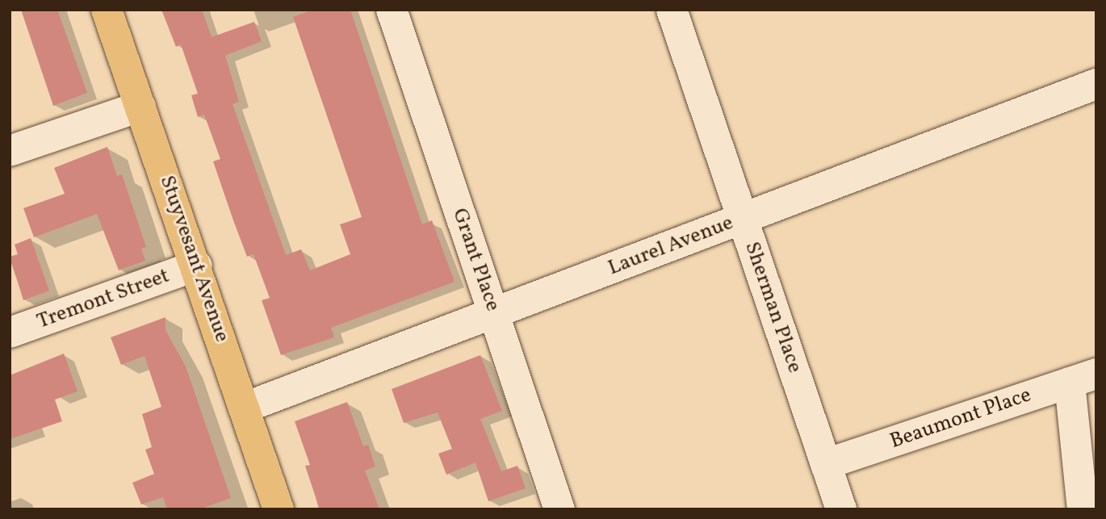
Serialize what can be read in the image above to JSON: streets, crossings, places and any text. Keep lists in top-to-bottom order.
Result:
{
  "streets": {
    "main road": ["Stuyvesant Avenue"],
    "street": [
      "Laurel Avenue",
      "Grant Place",
      "Tremont Street",
      "Sherman Place",
      "Beaumont Place"
    ]
  },
  "crossings": [
    ["Laurel Avenue", "Stuyvesant Avenue"],
    ["Laurel Avenue", "Grant Place"],
    ["Laurel Avenue", "Sherman Place"],
    ["Stuyvesant Avenue", "Tremont Street"],
    ["Sherman Place", "Beaumont Place"]
  ]
}
